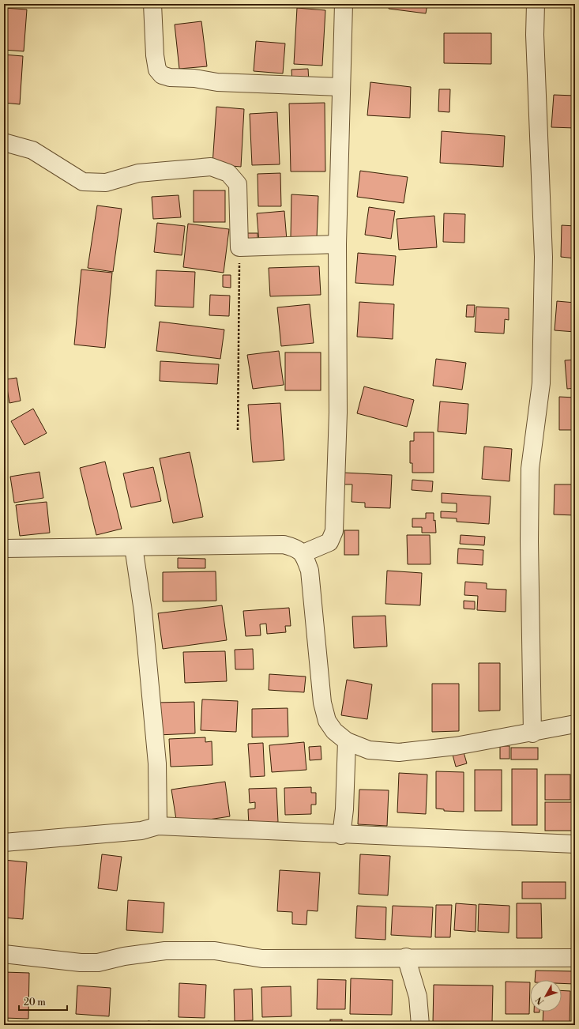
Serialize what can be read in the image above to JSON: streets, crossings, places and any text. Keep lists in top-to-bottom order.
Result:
{
  "scale_bar": "20 m",
  "north": "bottom left"
}
